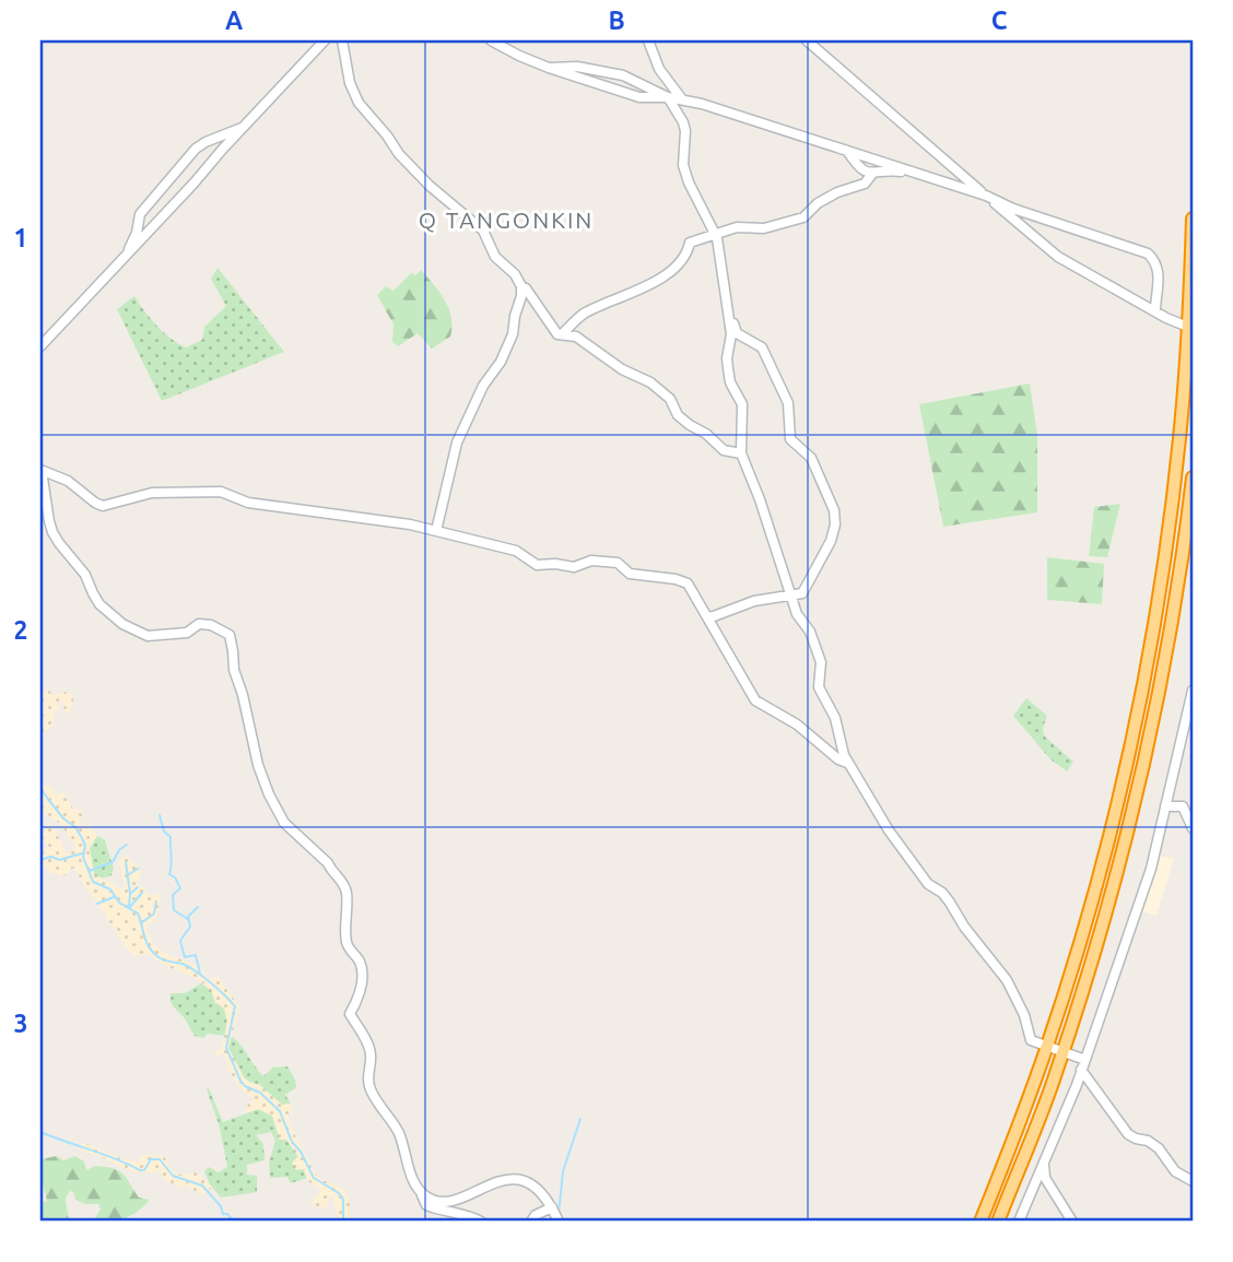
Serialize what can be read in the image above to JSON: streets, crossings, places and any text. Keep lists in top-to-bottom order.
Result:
{
  "districts": ["Q TANGONKIN"],
  "grid": {
    "columns": ["A", "B", "C"],
    "rows": ["1", "2", "3"]
  }
}
